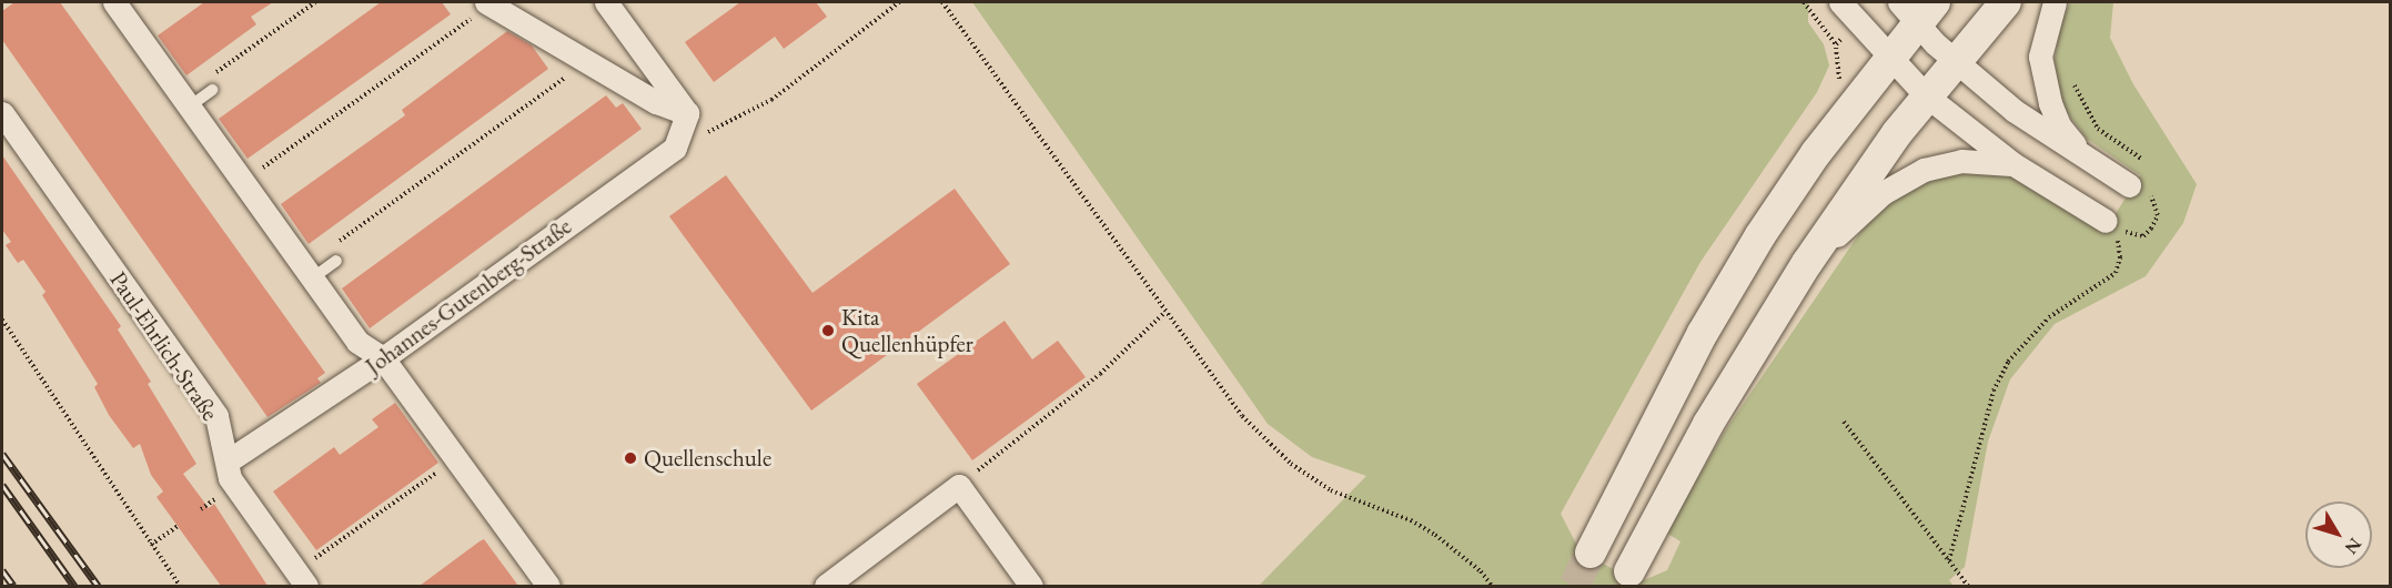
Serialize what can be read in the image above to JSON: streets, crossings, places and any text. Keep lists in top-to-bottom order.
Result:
{
  "streets": {
    "street": ["Johannes-Gutenberg-Straße", "Paul-Ehrlich-Straße"]
  },
  "crossings": [
    ["Johannes-Gutenberg-Straße", "Paul-Ehrlich-Straße"]
  ],
  "places": ["Kita Quellenhüpfer", "Quellenschule"],
  "north": "bottom right"
}
